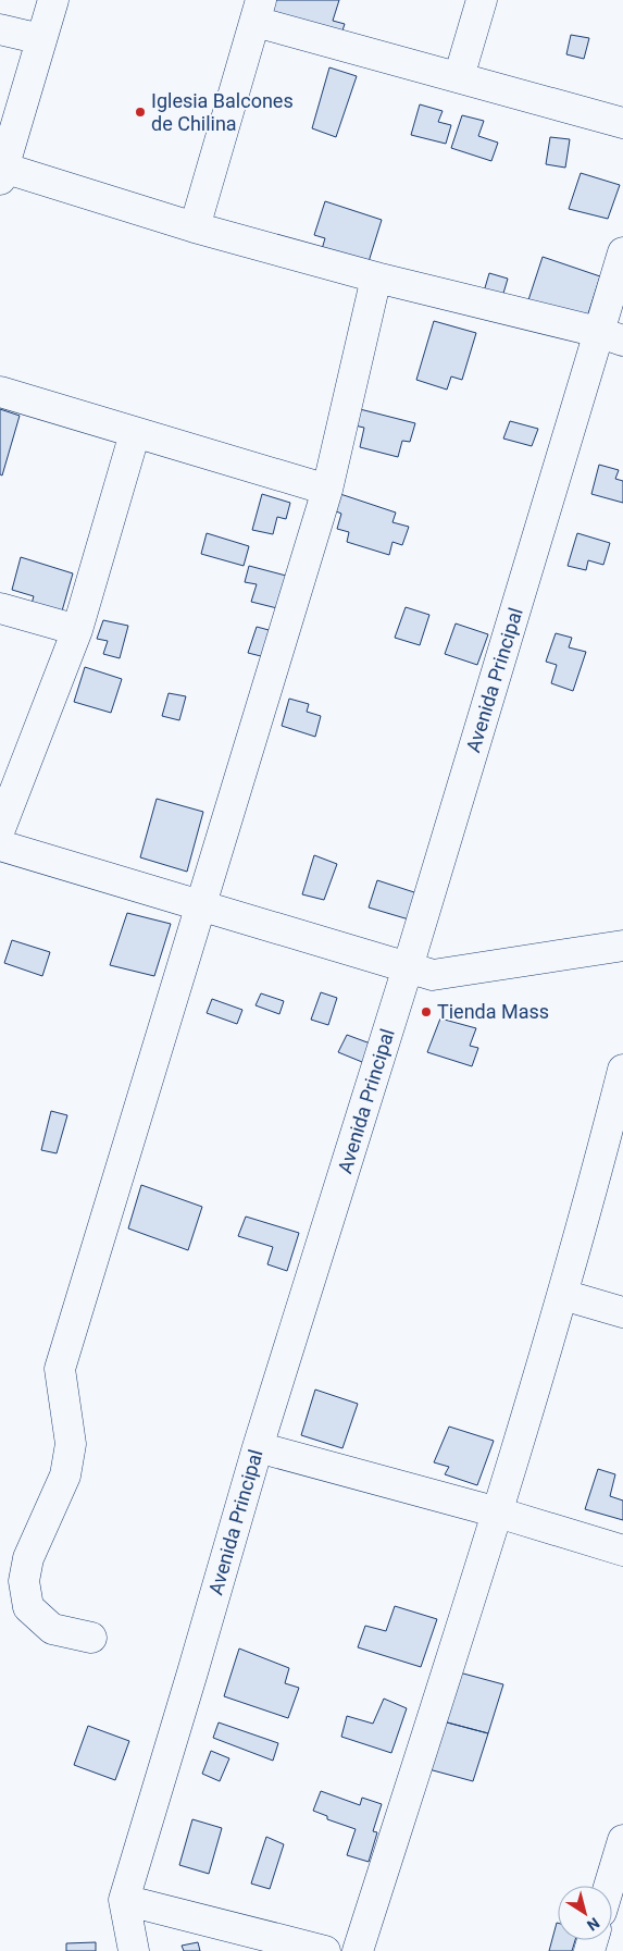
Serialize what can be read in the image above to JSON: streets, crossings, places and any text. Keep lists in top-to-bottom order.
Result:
{
  "streets": {
    "street": ["Avenida Principal"]
  },
  "places": ["Iglesia Balcones de Chilina", "Tienda Mass"],
  "north": "bottom right"
}
